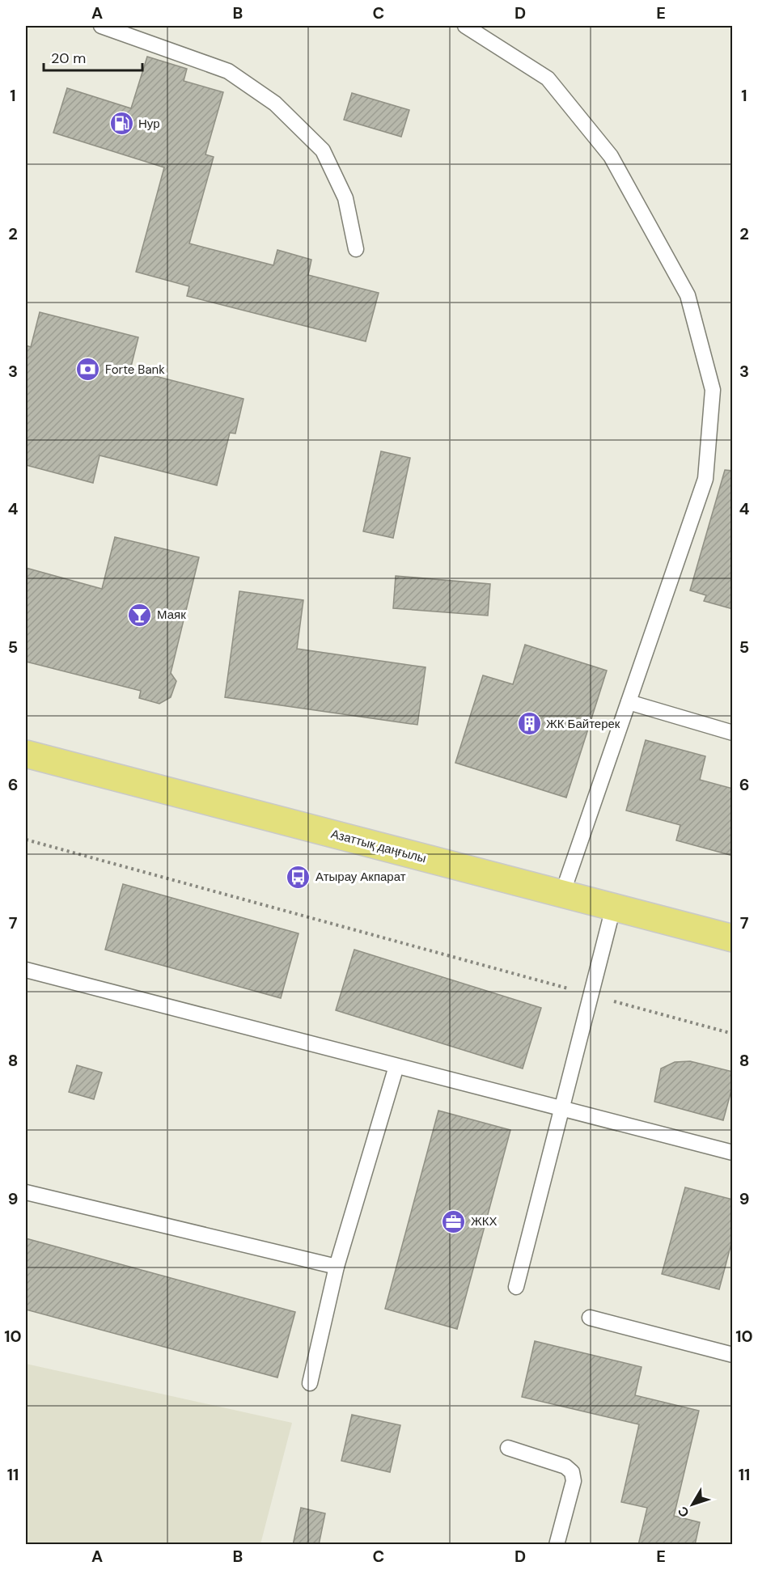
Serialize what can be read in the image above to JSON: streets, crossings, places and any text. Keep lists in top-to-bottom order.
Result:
{
  "streets": {
    "main road": ["Азаттық даңғылы"]
  },
  "places": {
    "fuel station": ["Нур"],
    "bank": ["Forte Bank"],
    "bar": ["Маяк"],
    "building": ["ЖК Байтерек"],
    "bus stop": ["Атырау Акпарат"],
    "office": ["ЖКХ"]
  },
  "scale_bar": "20 m",
  "north": "bottom left",
  "grid": {
    "columns": [
      "A",
      "B",
      "C",
      "D",
      "E"
    ],
    "rows": [
      "1",
      "2",
      "3",
      "4",
      "5",
      "6",
      "7",
      "8",
      "9",
      "10",
      "11"
    ]
  }
}
